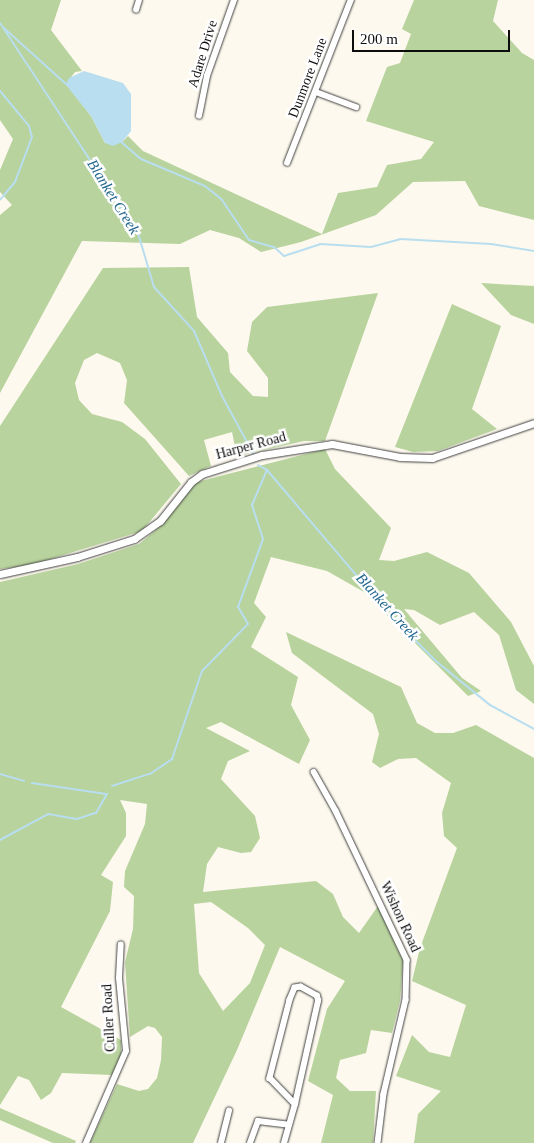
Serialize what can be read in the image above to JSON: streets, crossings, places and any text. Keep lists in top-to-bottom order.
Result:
{
  "streets": {
    "street": [
      "Adare Drive",
      "Dunmore Lane",
      "Harper Road",
      "Wishon Road",
      "Culler Road"
    ]
  },
  "water": ["Blanket Creek"],
  "scale_bar": "200 m"
}
